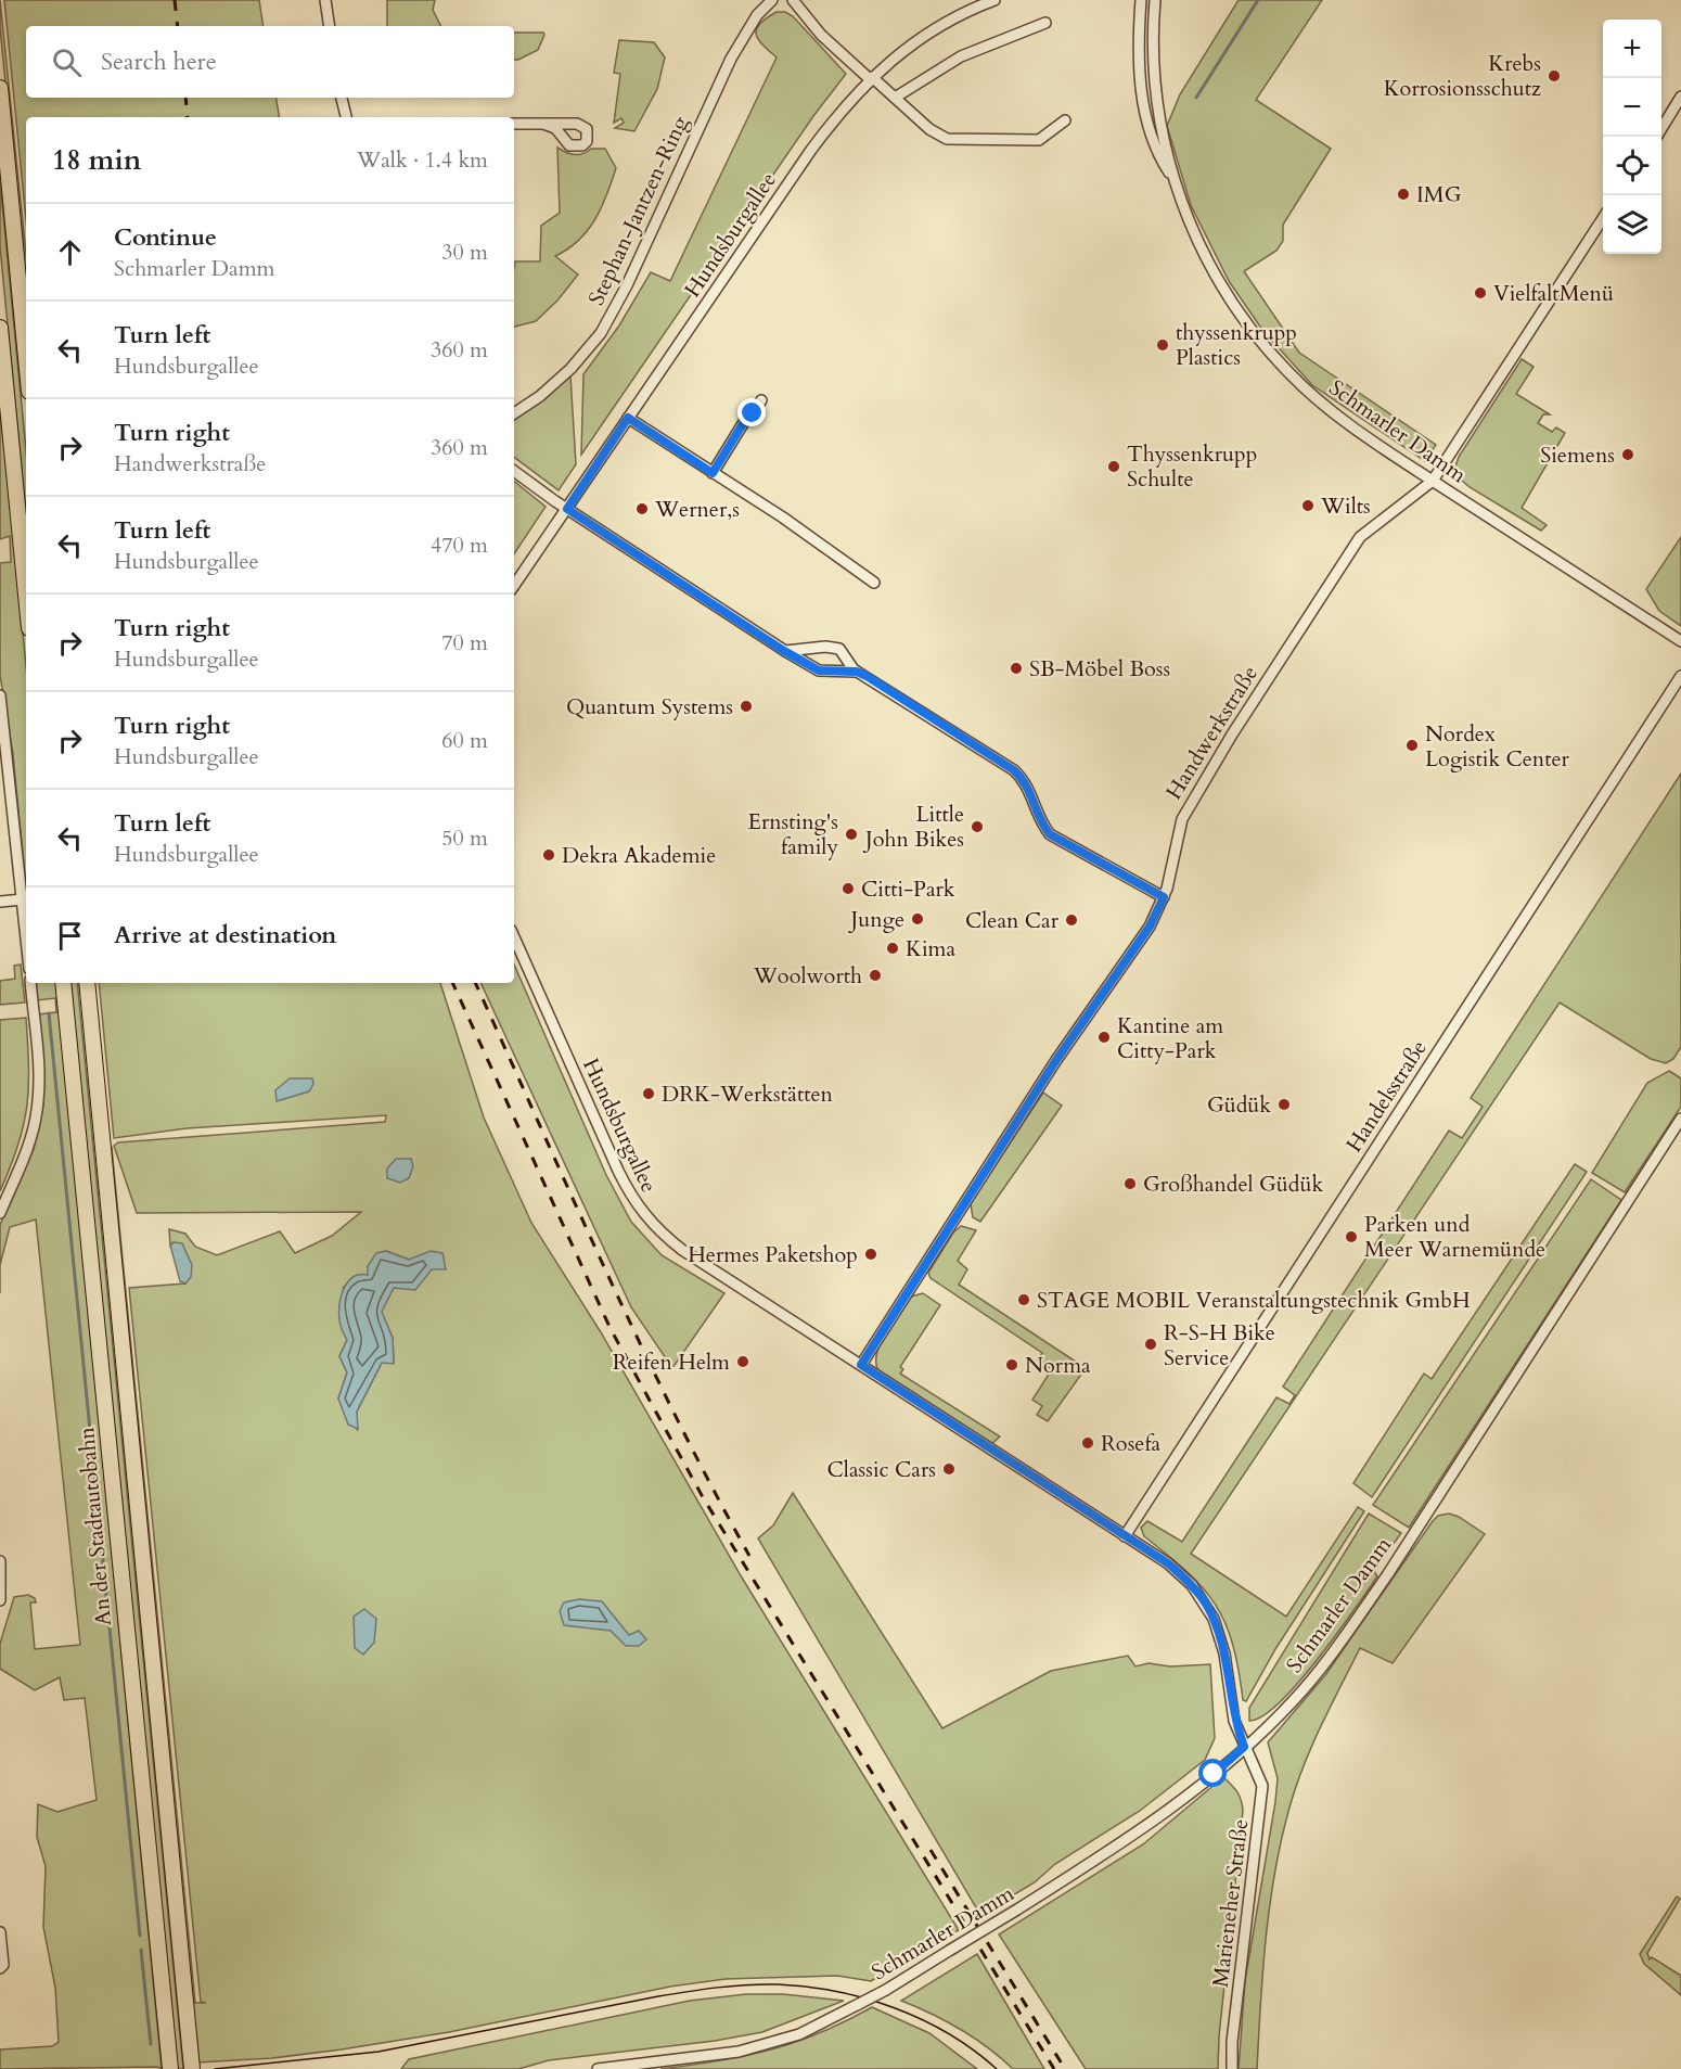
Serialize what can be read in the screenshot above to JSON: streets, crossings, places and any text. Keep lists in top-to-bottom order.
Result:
{
  "streets": {
    "highway": ["An der Stadtautobahn"],
    "street": [
      "Stephan-Jantzen-Ring",
      "Hundsburgallee",
      "Schmarler Damm",
      "Handwerkstraße",
      "Handelsstraße",
      "Marieneher Straße"
    ]
  },
  "crossings": [
    ["Hundsburgallee", "Schmarler Damm"],
    ["Hundsburgallee", "Handwerkstraße"],
    ["Hundsburgallee", "Handelsstraße"],
    ["Hundsburgallee", "Marieneher Straße"],
    ["Schmarler Damm", "Handwerkstraße"],
    ["Schmarler Damm", "Marieneher Straße"]
  ],
  "places": [
    "Krebs Korrosionsschutz",
    "IMG",
    "VielfaltMenü",
    "thyssenkrupp Plastics",
    "Siemens",
    "Thyssenkrupp Schulte",
    "Wilts",
    "Werner,s",
    "SB-Möbel Boss",
    "Quantum Systems",
    "Nordex Logistik Center",
    "Little John Bikes",
    "Ernsting's family",
    "Dekra Akademie",
    "Citti-Park",
    "Junge",
    "Clean Car",
    "Kima",
    "Woolworth",
    "Kantine am Citty-Park",
    "DRK-Werkstätten",
    "Güdük",
    "Großhandel Güdük",
    "Parken und Meer Warnemünde",
    "Hermes Paketshop",
    "STAGE MOBIL Veranstaltungstechnik GmbH",
    "R-S-H Bike Service",
    "Reifen Helm",
    "Norma",
    "Rosefa",
    "Classic Cars"
  ],
  "page": {
    "map_buttons": ["+", "−"],
    "search": "Search here",
    "heading": ["18 min", "Walk · 1.4 km"],
    "list": [
      ["Continue", "Schmarler Damm", "30 m"],
      ["Turn left", "Hundsburgallee", "360 m"],
      ["Turn right", "Handwerkstraße", "360 m"],
      ["Turn left", "Hundsburgallee", "470 m"],
      ["Turn right", "Hundsburgallee", "70 m"],
      ["Turn right", "Hundsburgallee", "60 m"],
      ["Turn left", "Hundsburgallee", "50 m"],
      "Arrive at destination"
    ]
  }
}
